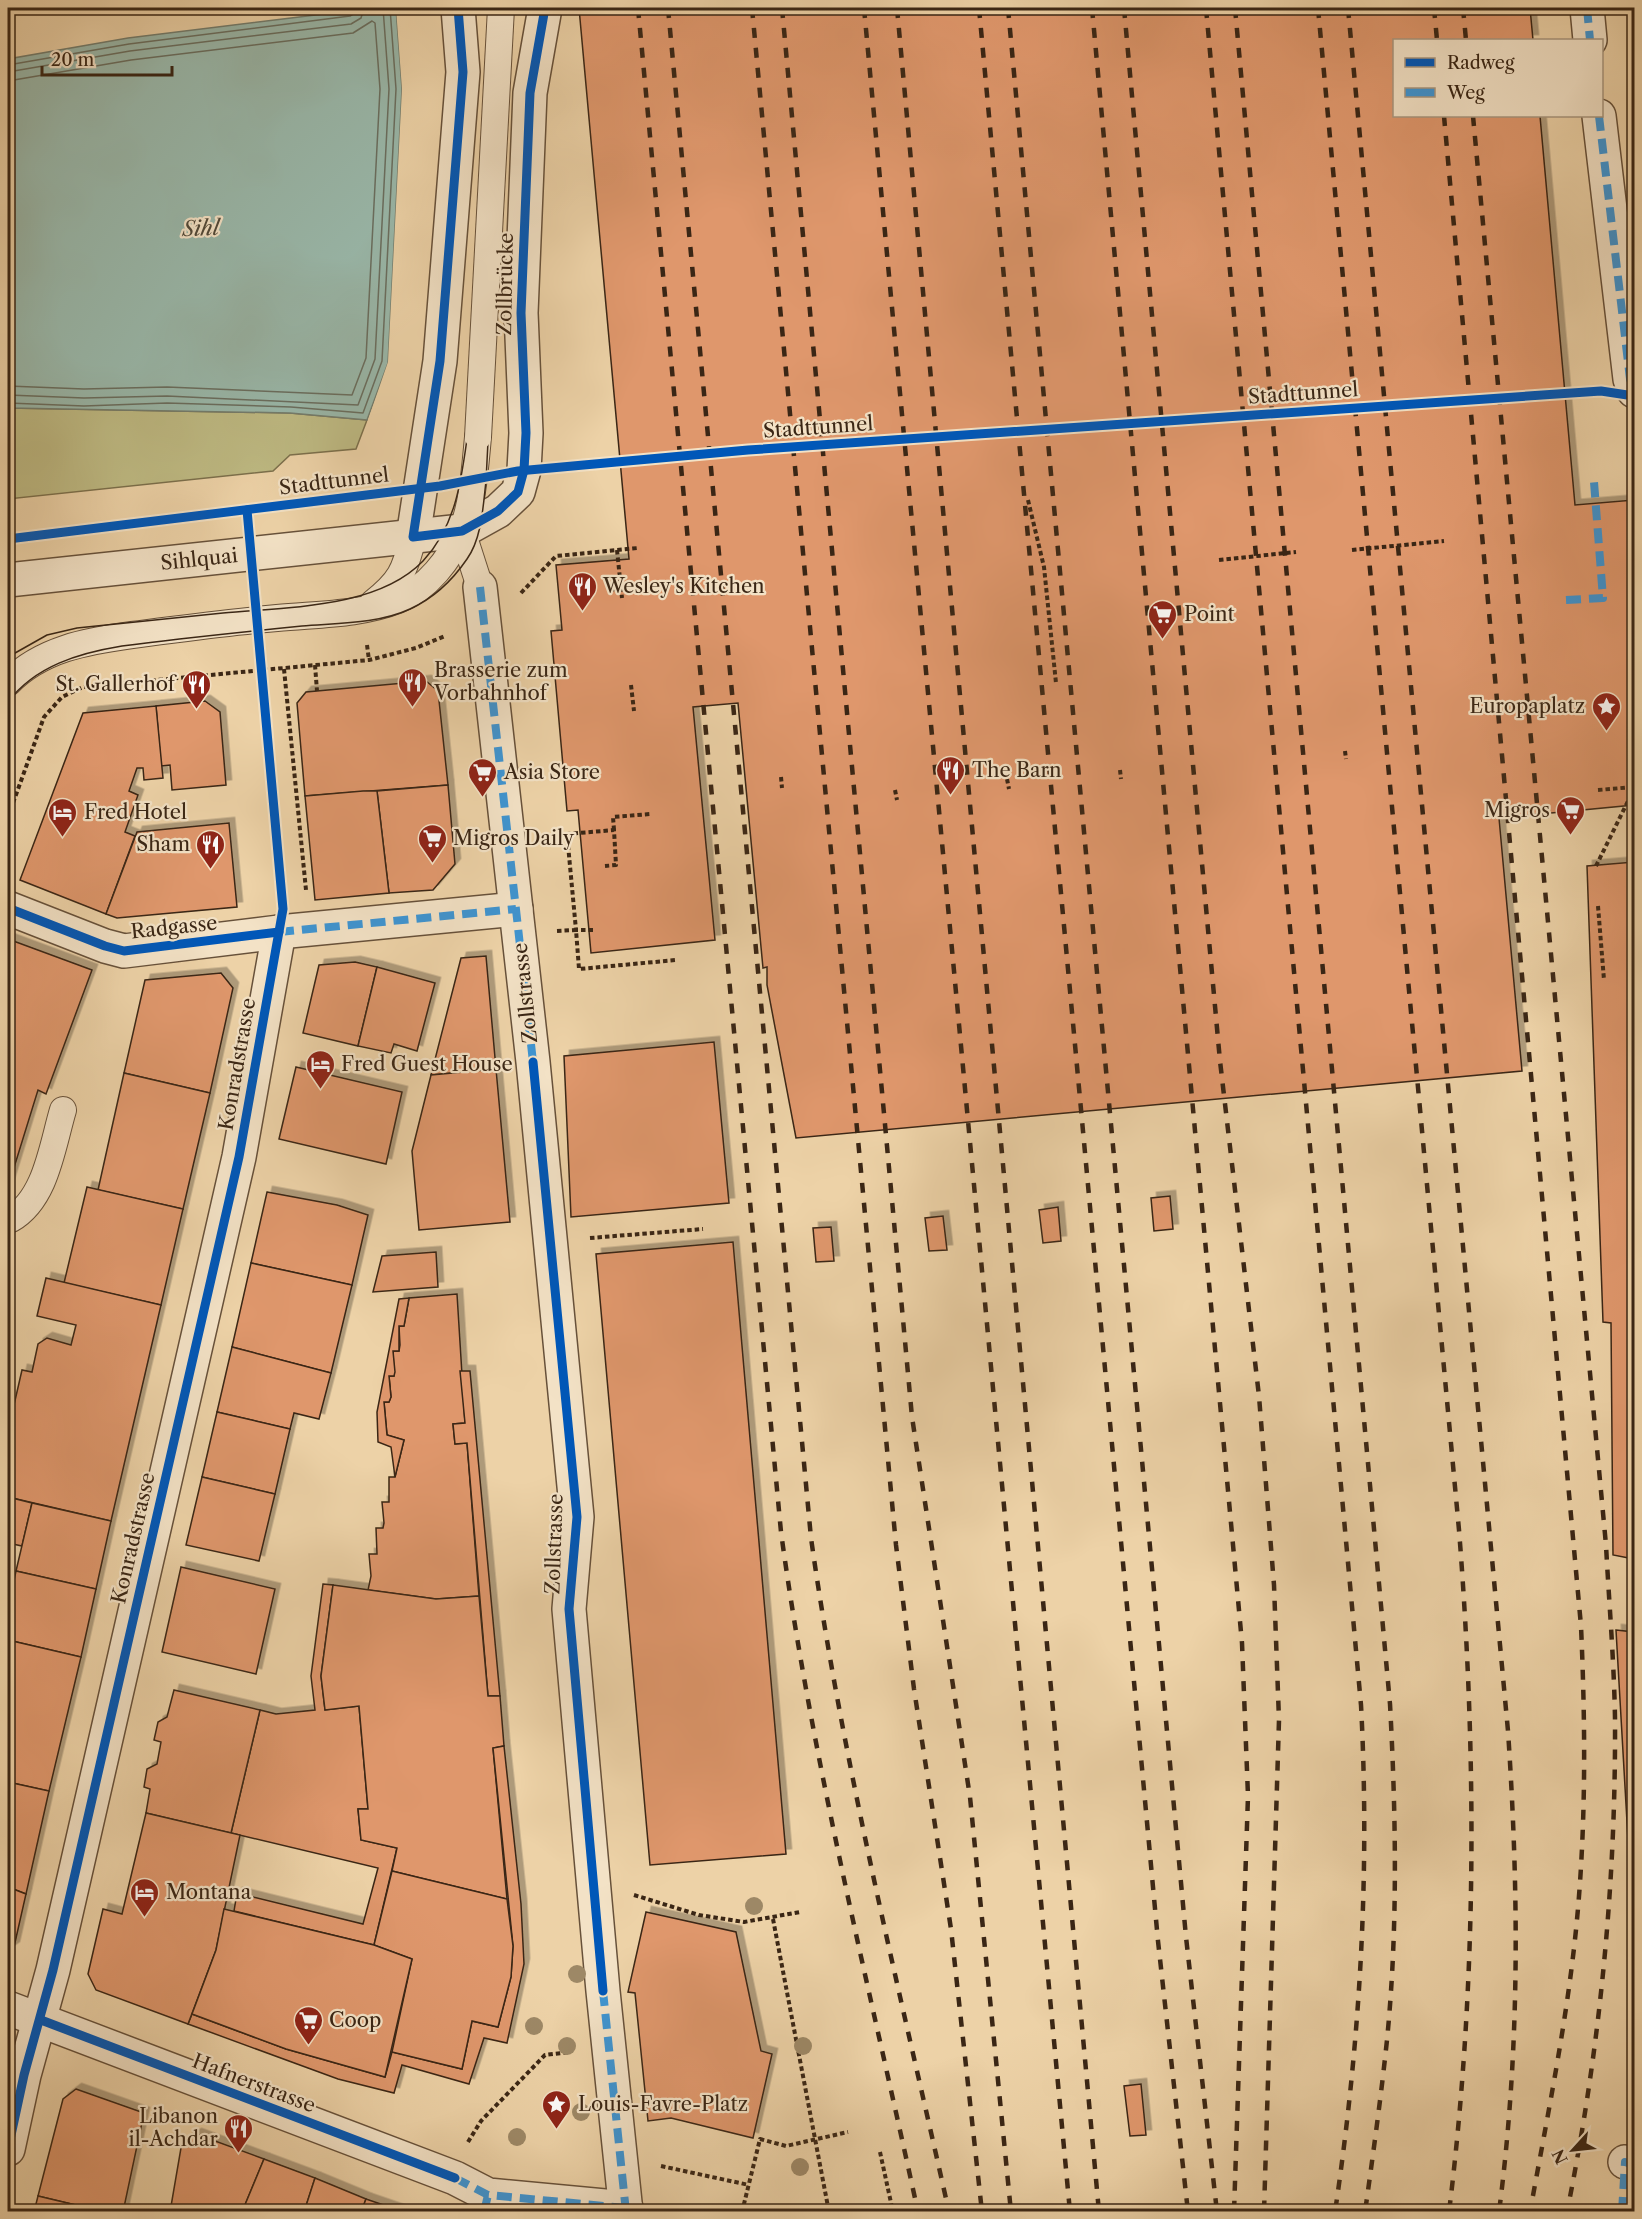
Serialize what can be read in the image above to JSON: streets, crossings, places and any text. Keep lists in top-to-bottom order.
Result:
{
  "streets": {
    "street": [
      "Zollbrücke",
      "Sihlquai",
      "Radgasse",
      "Zollstrasse",
      "Konradstrasse",
      "Hafnerstrasse"
    ],
    "cycle path": ["Stadttunnel"]
  },
  "crossings": [
    ["Zollbrücke", "Sihlquai"],
    ["Zollbrücke", "Zollstrasse"],
    ["Sihlquai", "Zollstrasse"],
    ["Radgasse", "Zollstrasse"],
    ["Radgasse", "Konradstrasse"],
    ["Zollstrasse", "Hafnerstrasse"],
    ["Konradstrasse", "Hafnerstrasse"]
  ],
  "water": ["Sihl"],
  "places": {
    "restaurant": [
      "Wesley's Kitchen",
      "Brasserie zum Vorbahnhof",
      "St. Gallerhof",
      "The Barn",
      "Sham",
      "Libanon il-Achdar"
    ],
    "supermarket": [
      "Point",
      "Asia Store",
      "Migros",
      "Migros Daily",
      "Coop"
    ],
    "place": ["Europaplatz", "Louis-Favre-Platz"],
    "hotel": ["Fred Hotel", "Fred Guest House", "Montana"]
  },
  "legend": ["Radweg", "Weg"],
  "scale_bar": "20 m",
  "north": "bottom left"
}
